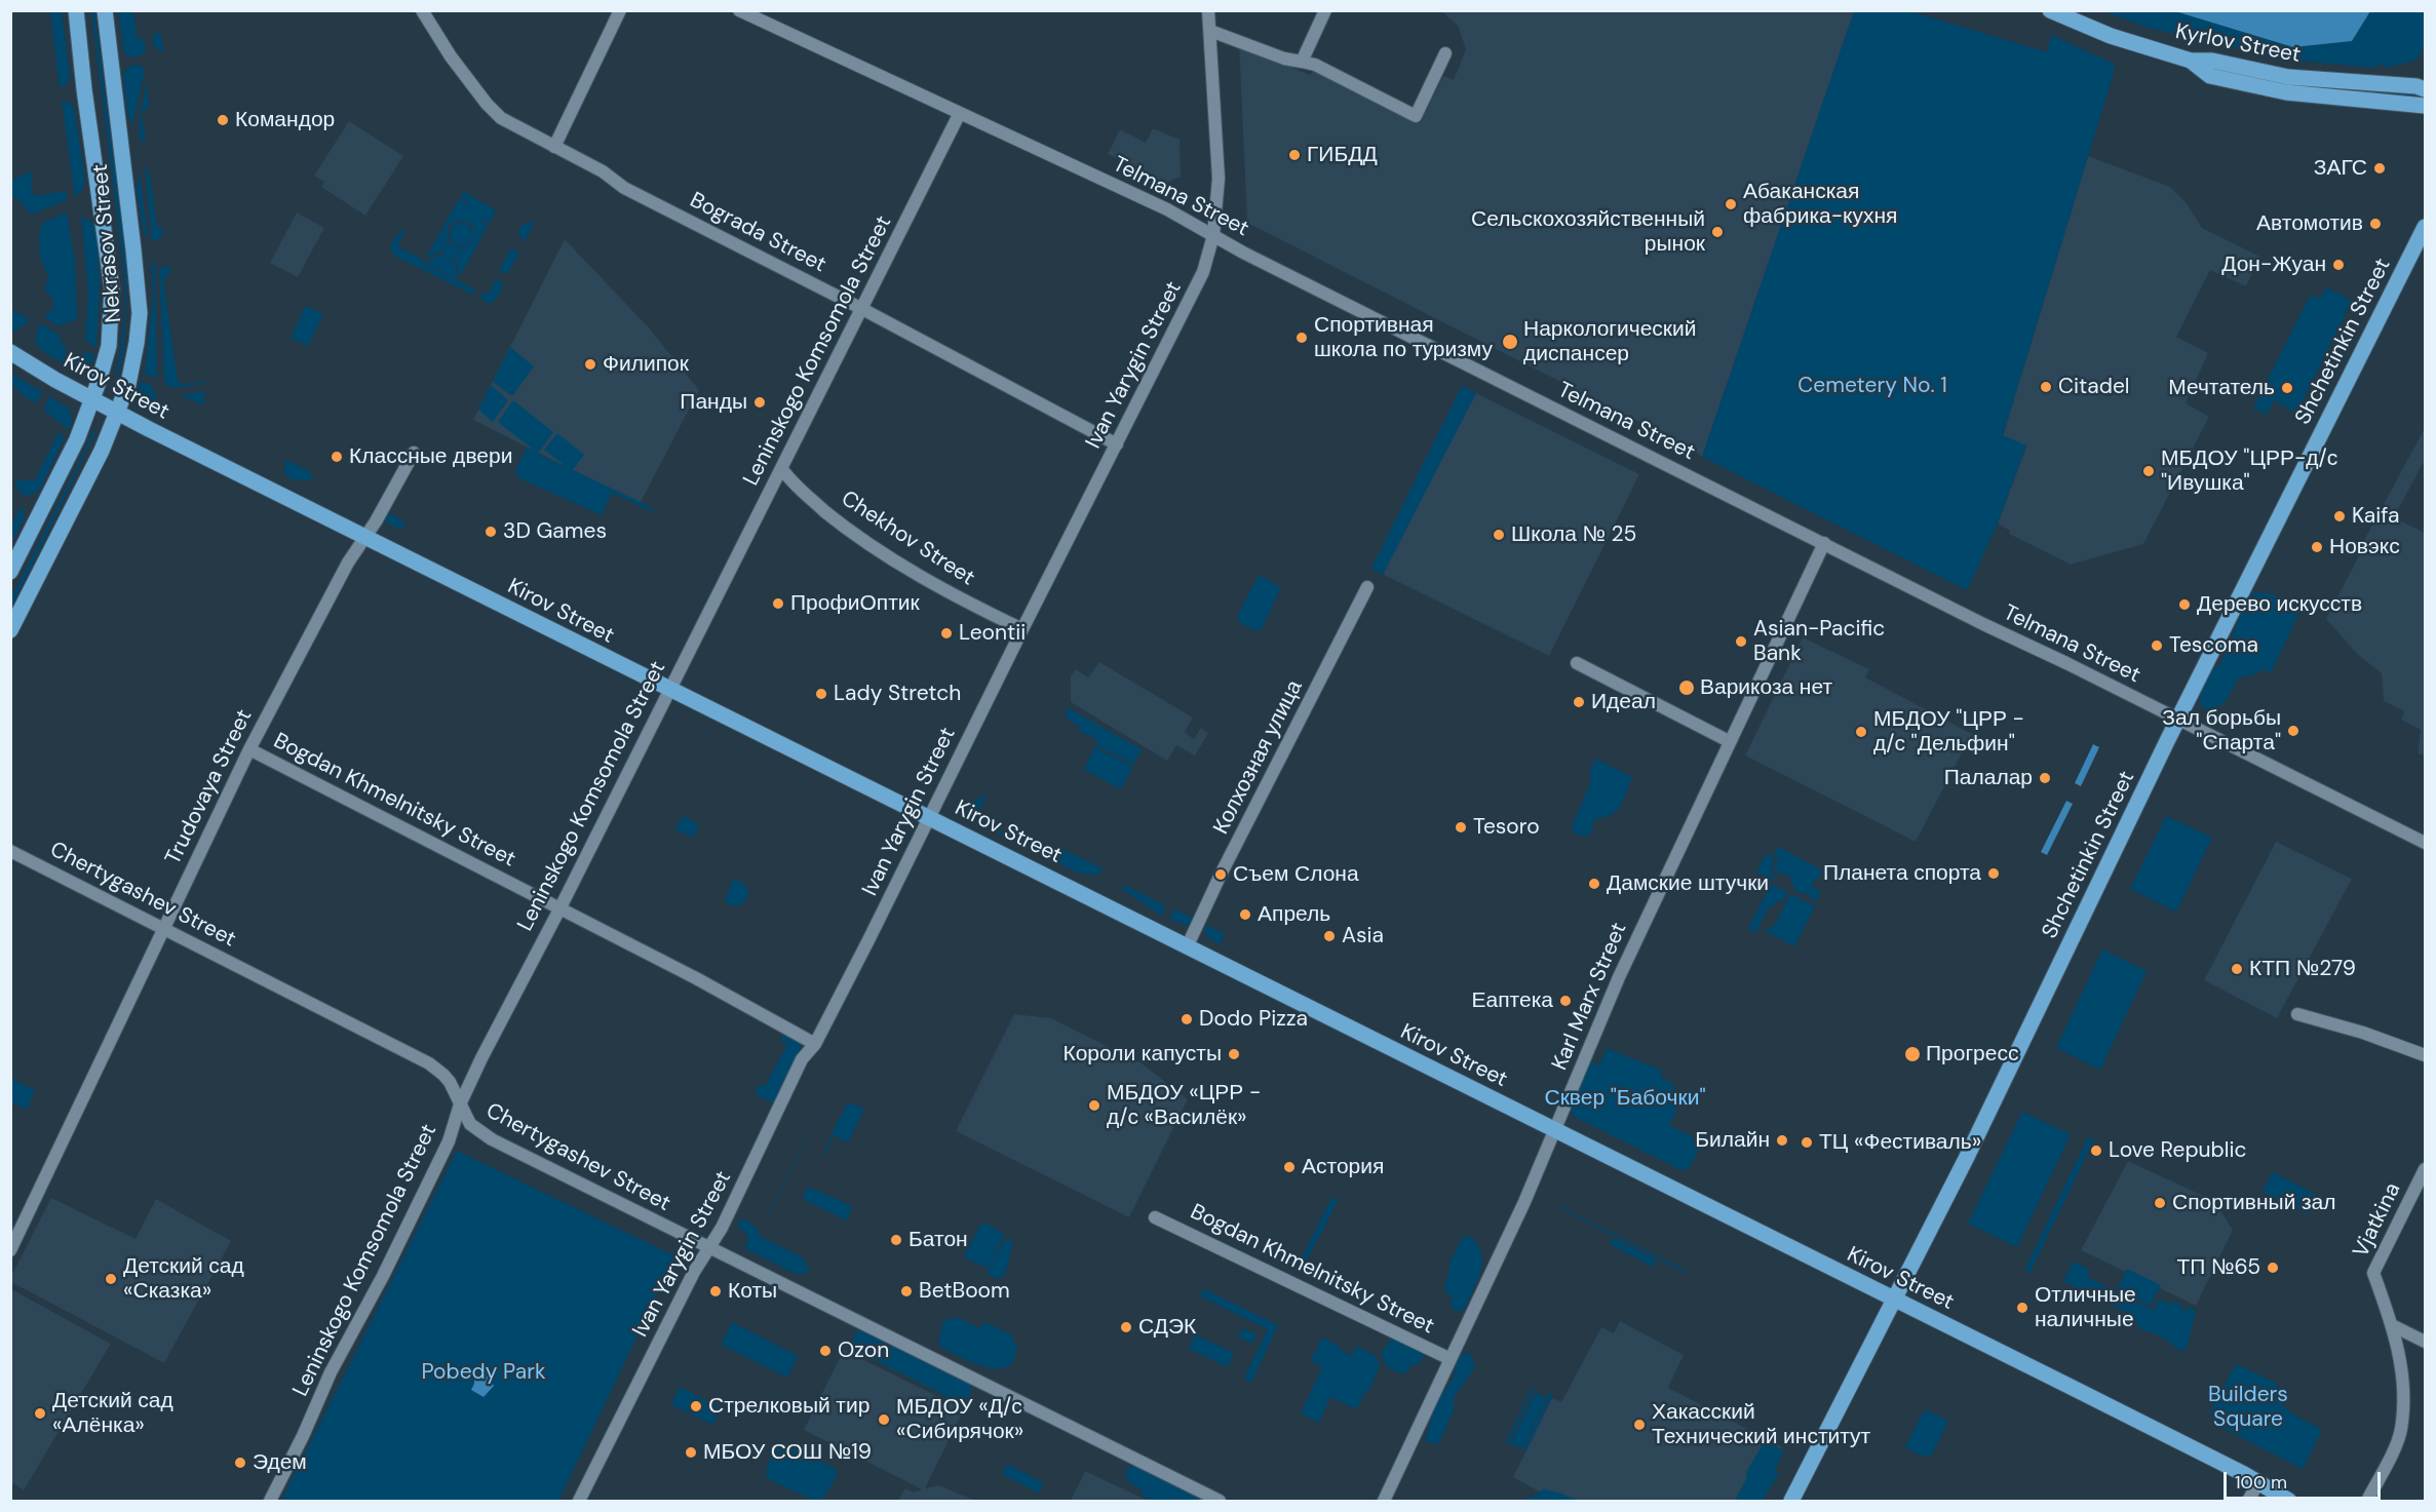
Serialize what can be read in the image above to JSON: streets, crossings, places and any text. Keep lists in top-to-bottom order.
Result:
{
  "streets": {
    "main road": [
      "Kyrlov Street",
      "Nekrasov Street",
      "Shchetinkin Street",
      "Kirov Street"
    ],
    "street": [
      "Telmana Street",
      "Bograda Street",
      "Leninskogo Komsomola Street",
      "Ivan Yarygin Street",
      "Chekhov Street",
      "Колхозная улица",
      "Trudovaya Street",
      "Bogdan Khmelnitsky Street",
      "Chertygashev Street",
      "Karl Marx Street",
      "Vjatkina"
    ]
  },
  "crossings": [
    ["Telmana Street", "Shchetinkin Street"],
    ["Telmana Street", "Leninskogo Komsomola Street"],
    ["Telmana Street", "Ivan Yarygin Street"],
    ["Telmana Street", "Karl Marx Street"],
    ["Bograda Street", "Leninskogo Komsomola Street"],
    ["Bograda Street", "Ivan Yarygin Street"],
    ["Nekrasov Street", "Kirov Street"],
    ["Shchetinkin Street", "Kirov Street"],
    ["Leninskogo Komsomola Street", "Kirov Street"],
    ["Leninskogo Komsomola Street", "Chekhov Street"],
    ["Leninskogo Komsomola Street", "Bogdan Khmelnitsky Street"],
    ["Leninskogo Komsomola Street", "Chertygashev Street"],
    ["Ivan Yarygin Street", "Kirov Street"],
    ["Ivan Yarygin Street", "Chekhov Street"],
    ["Ivan Yarygin Street", "Bogdan Khmelnitsky Street"],
    ["Ivan Yarygin Street", "Chertygashev Street"],
    ["Kirov Street", "Колхозная улица"],
    ["Kirov Street", "Trudovaya Street"],
    ["Kirov Street", "Karl Marx Street"],
    ["Trudovaya Street", "Bogdan Khmelnitsky Street"],
    ["Trudovaya Street", "Chertygashev Street"],
    ["Bogdan Khmelnitsky Street", "Karl Marx Street"]
  ],
  "parks": [
    "Cemetery No. 1",
    "Сквер \"Бабочки\"",
    "Pobedy Park",
    "Builders Square"
  ],
  "places": [
    "Командор",
    "ГИБДД",
    "ЗАГС",
    "Абаканская фабрика-кухня",
    "Автомотив",
    "Сельскохозяйственный рынок",
    "Дон-Жуан",
    "Спортивная школа по туризму",
    "Наркологический диспансер",
    "Филипок",
    "Citadel",
    "Мечтатель",
    "Панды",
    "Классные двери",
    "МБДОУ \"ЦРР-д/с \"Ивушка\"",
    "Kaifa",
    "3D Games",
    "Школа № 25",
    "Новэкс",
    "ПрофиОптик",
    "Дерево искусств",
    "Leontii",
    "Asian-Pacific Bank",
    "Tescoma",
    "Варикоза нет",
    "Lady Stretch",
    "Идеал",
    "Зал борьбы \"Спарта\"",
    "МБДОУ \"ЦРР - д/с \"Дельфин\"",
    "Палалар",
    "Tesoro",
    "Планета спорта",
    "Съем Слона",
    "Дамские штучки",
    "Апрель",
    "Asia",
    "КТП №279",
    "Еаптека",
    "Dodo Pizza",
    "Короли капусты",
    "Прогресс",
    "МБДОУ «ЦРР - д/с «Василёк»",
    "Билайн",
    "ТЦ «Фестиваль»",
    "Love Republic",
    "Астория",
    "Спортивный зал",
    "Батон",
    "ТП №65",
    "Детский сад «Сказка»",
    "Коты",
    "BetBoom",
    "Отличные наличные",
    "СДЭК",
    "Ozon",
    "Стрелковый тир",
    "Детский сад «Алёнка»",
    "МБДОУ «Д/с «Сибирячок»",
    "Хакасский Технический институт",
    "МБОУ СОШ №19",
    "Эдем"
  ],
  "scale_bar": "100 m"
}
